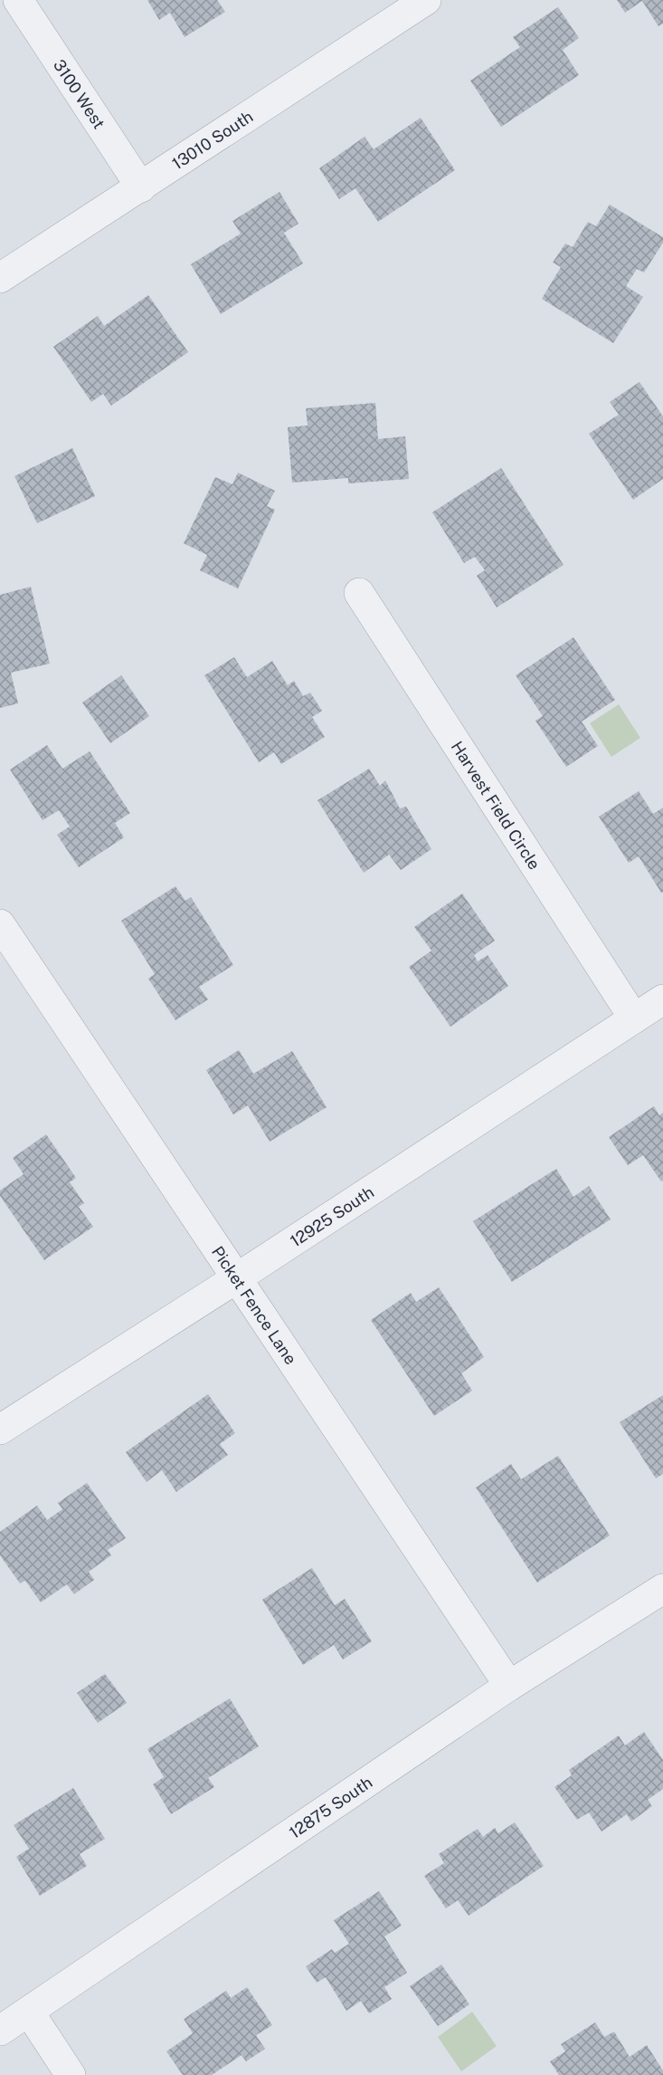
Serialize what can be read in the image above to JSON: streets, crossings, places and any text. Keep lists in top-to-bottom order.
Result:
{
  "streets": {
    "street": [
      "3100 West",
      "13010 South",
      "Harvest Field Circle",
      "12925 South",
      "Picket Fence Lane",
      "12875 South"
    ]
  },
  "crossings": [
    ["3100 West", "13010 South"],
    ["Harvest Field Circle", "12925 South"],
    ["12925 South", "Picket Fence Lane"],
    ["Picket Fence Lane", "12875 South"]
  ]
}
